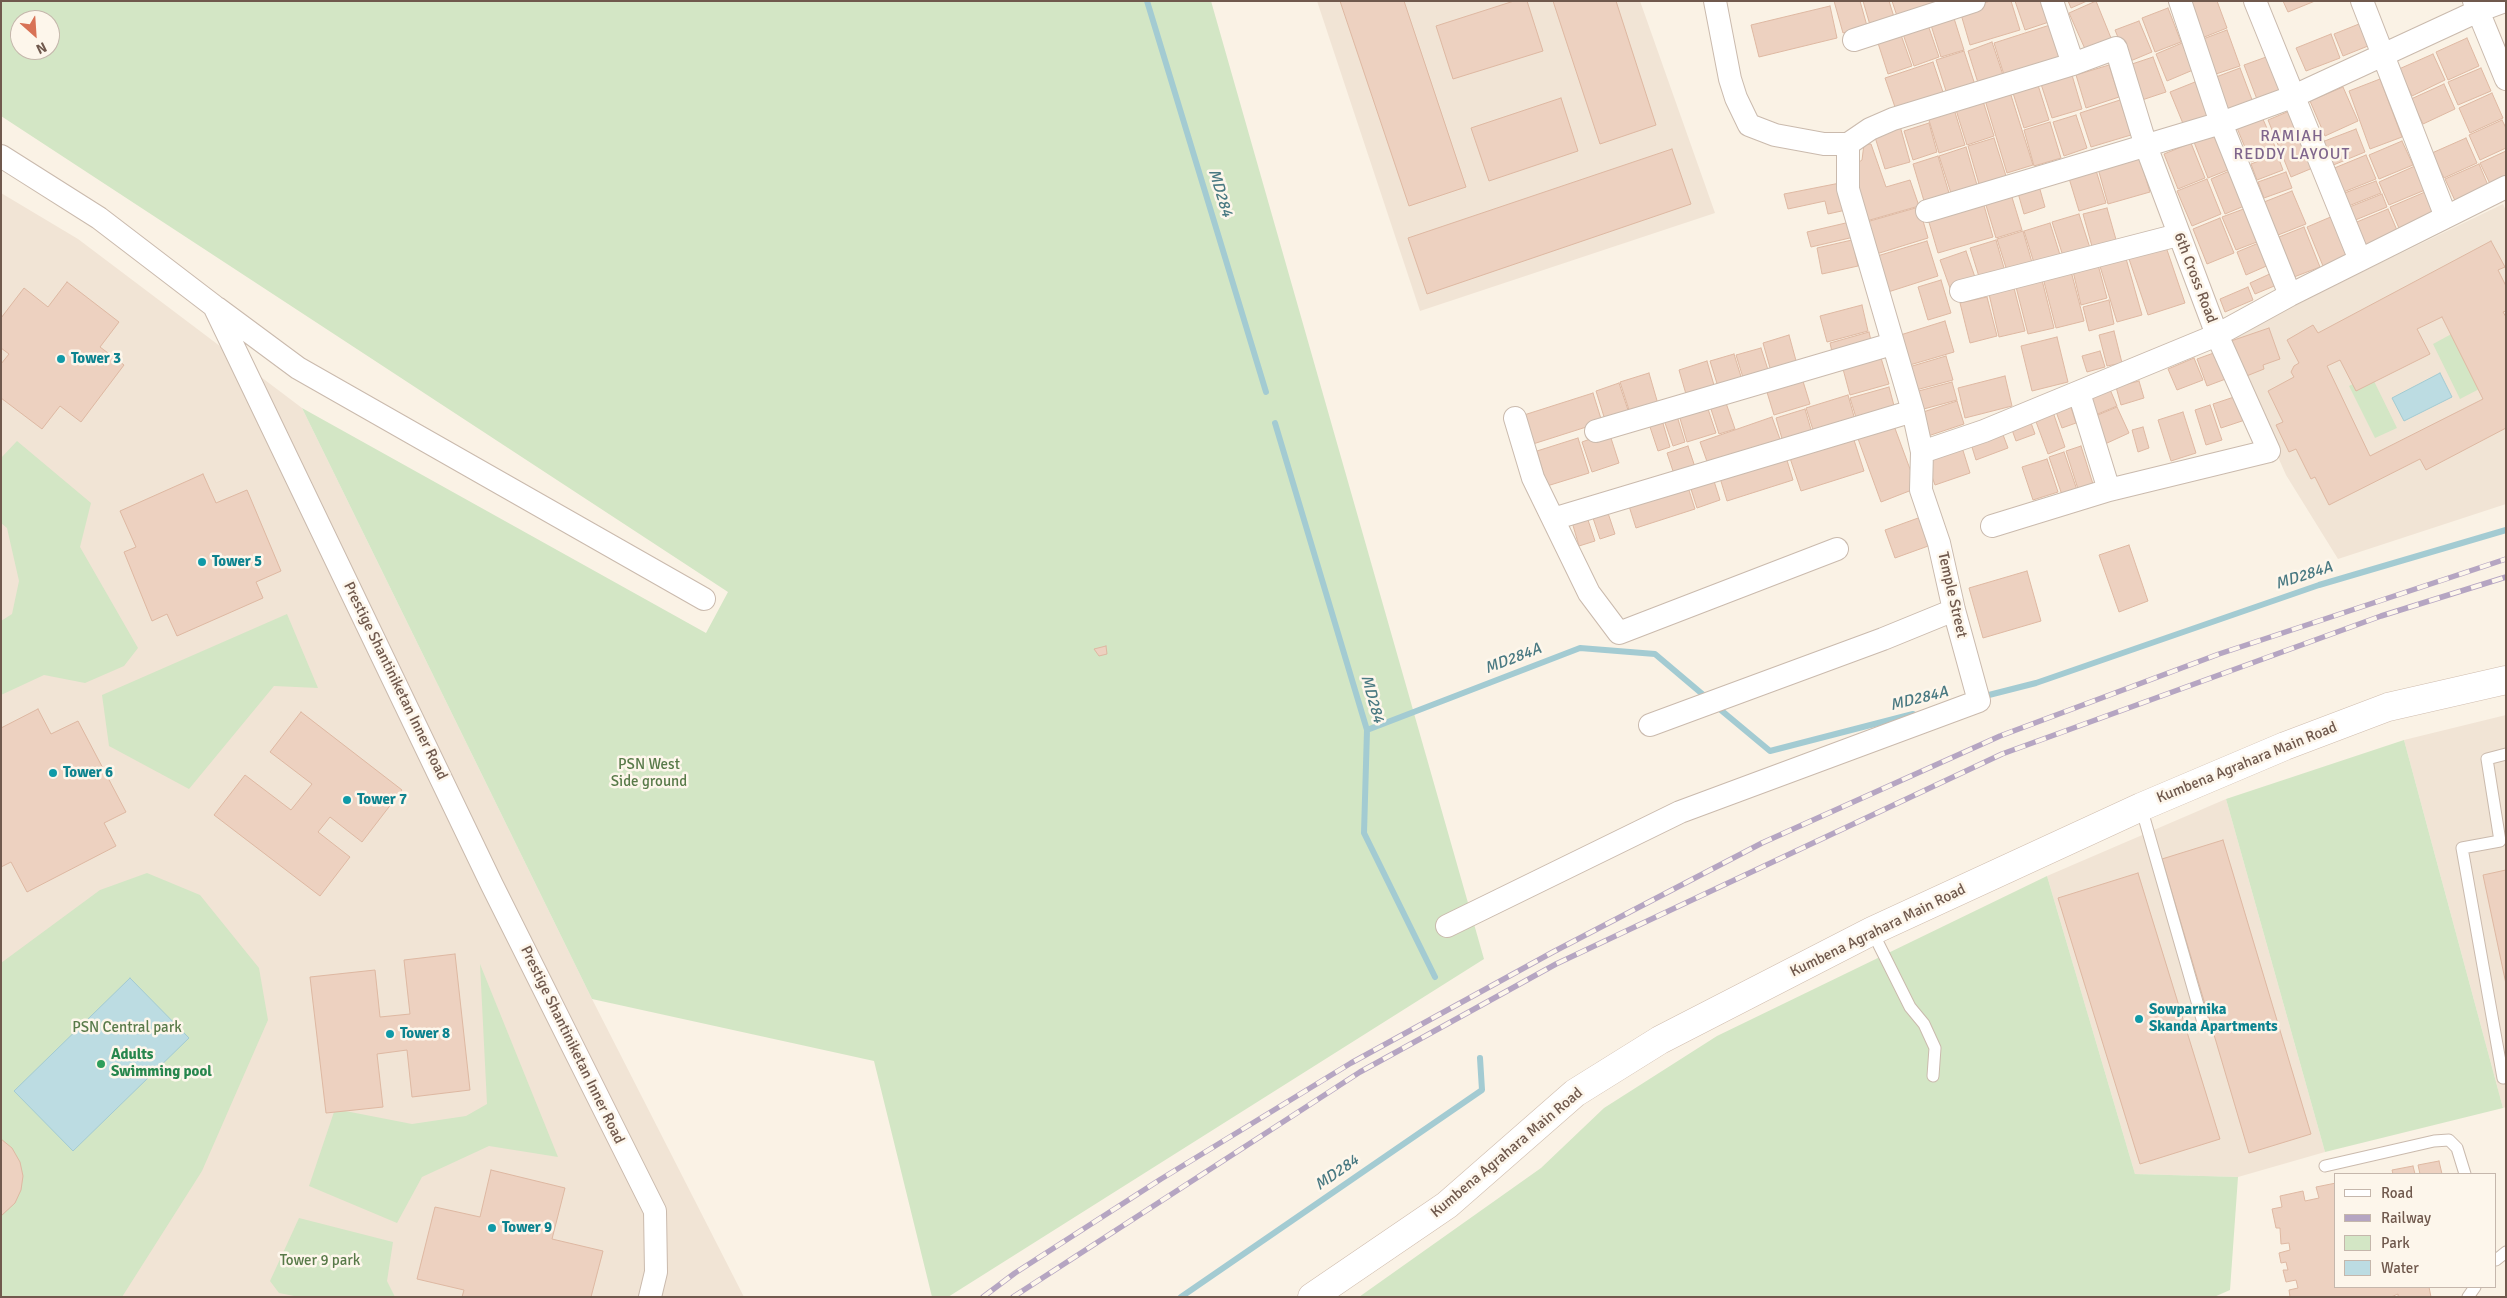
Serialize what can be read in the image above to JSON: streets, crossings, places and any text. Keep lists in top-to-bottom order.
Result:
{
  "streets": {
    "street": [
      "6th Cross Road",
      "Temple Street",
      "Prestige Shantiniketan Inner Road",
      "Kumbena Agrahara Main Road"
    ]
  },
  "districts": ["RAMIAH REDDY LAYOUT"],
  "water": ["MD284", "MD284A"],
  "parks": ["PSN West Side ground", "PSN Central park", "Tower 9 park"],
  "places": [
    "Tower 3",
    "Tower 5",
    "Tower 6",
    "Tower 7",
    "Sowparnika Skanda Apartments",
    "Tower 8",
    "Adults Swimming pool",
    "Tower 9"
  ],
  "legend": [
    "Road",
    "Railway",
    "Park",
    "Water"
  ],
  "north": "bottom right"
}
